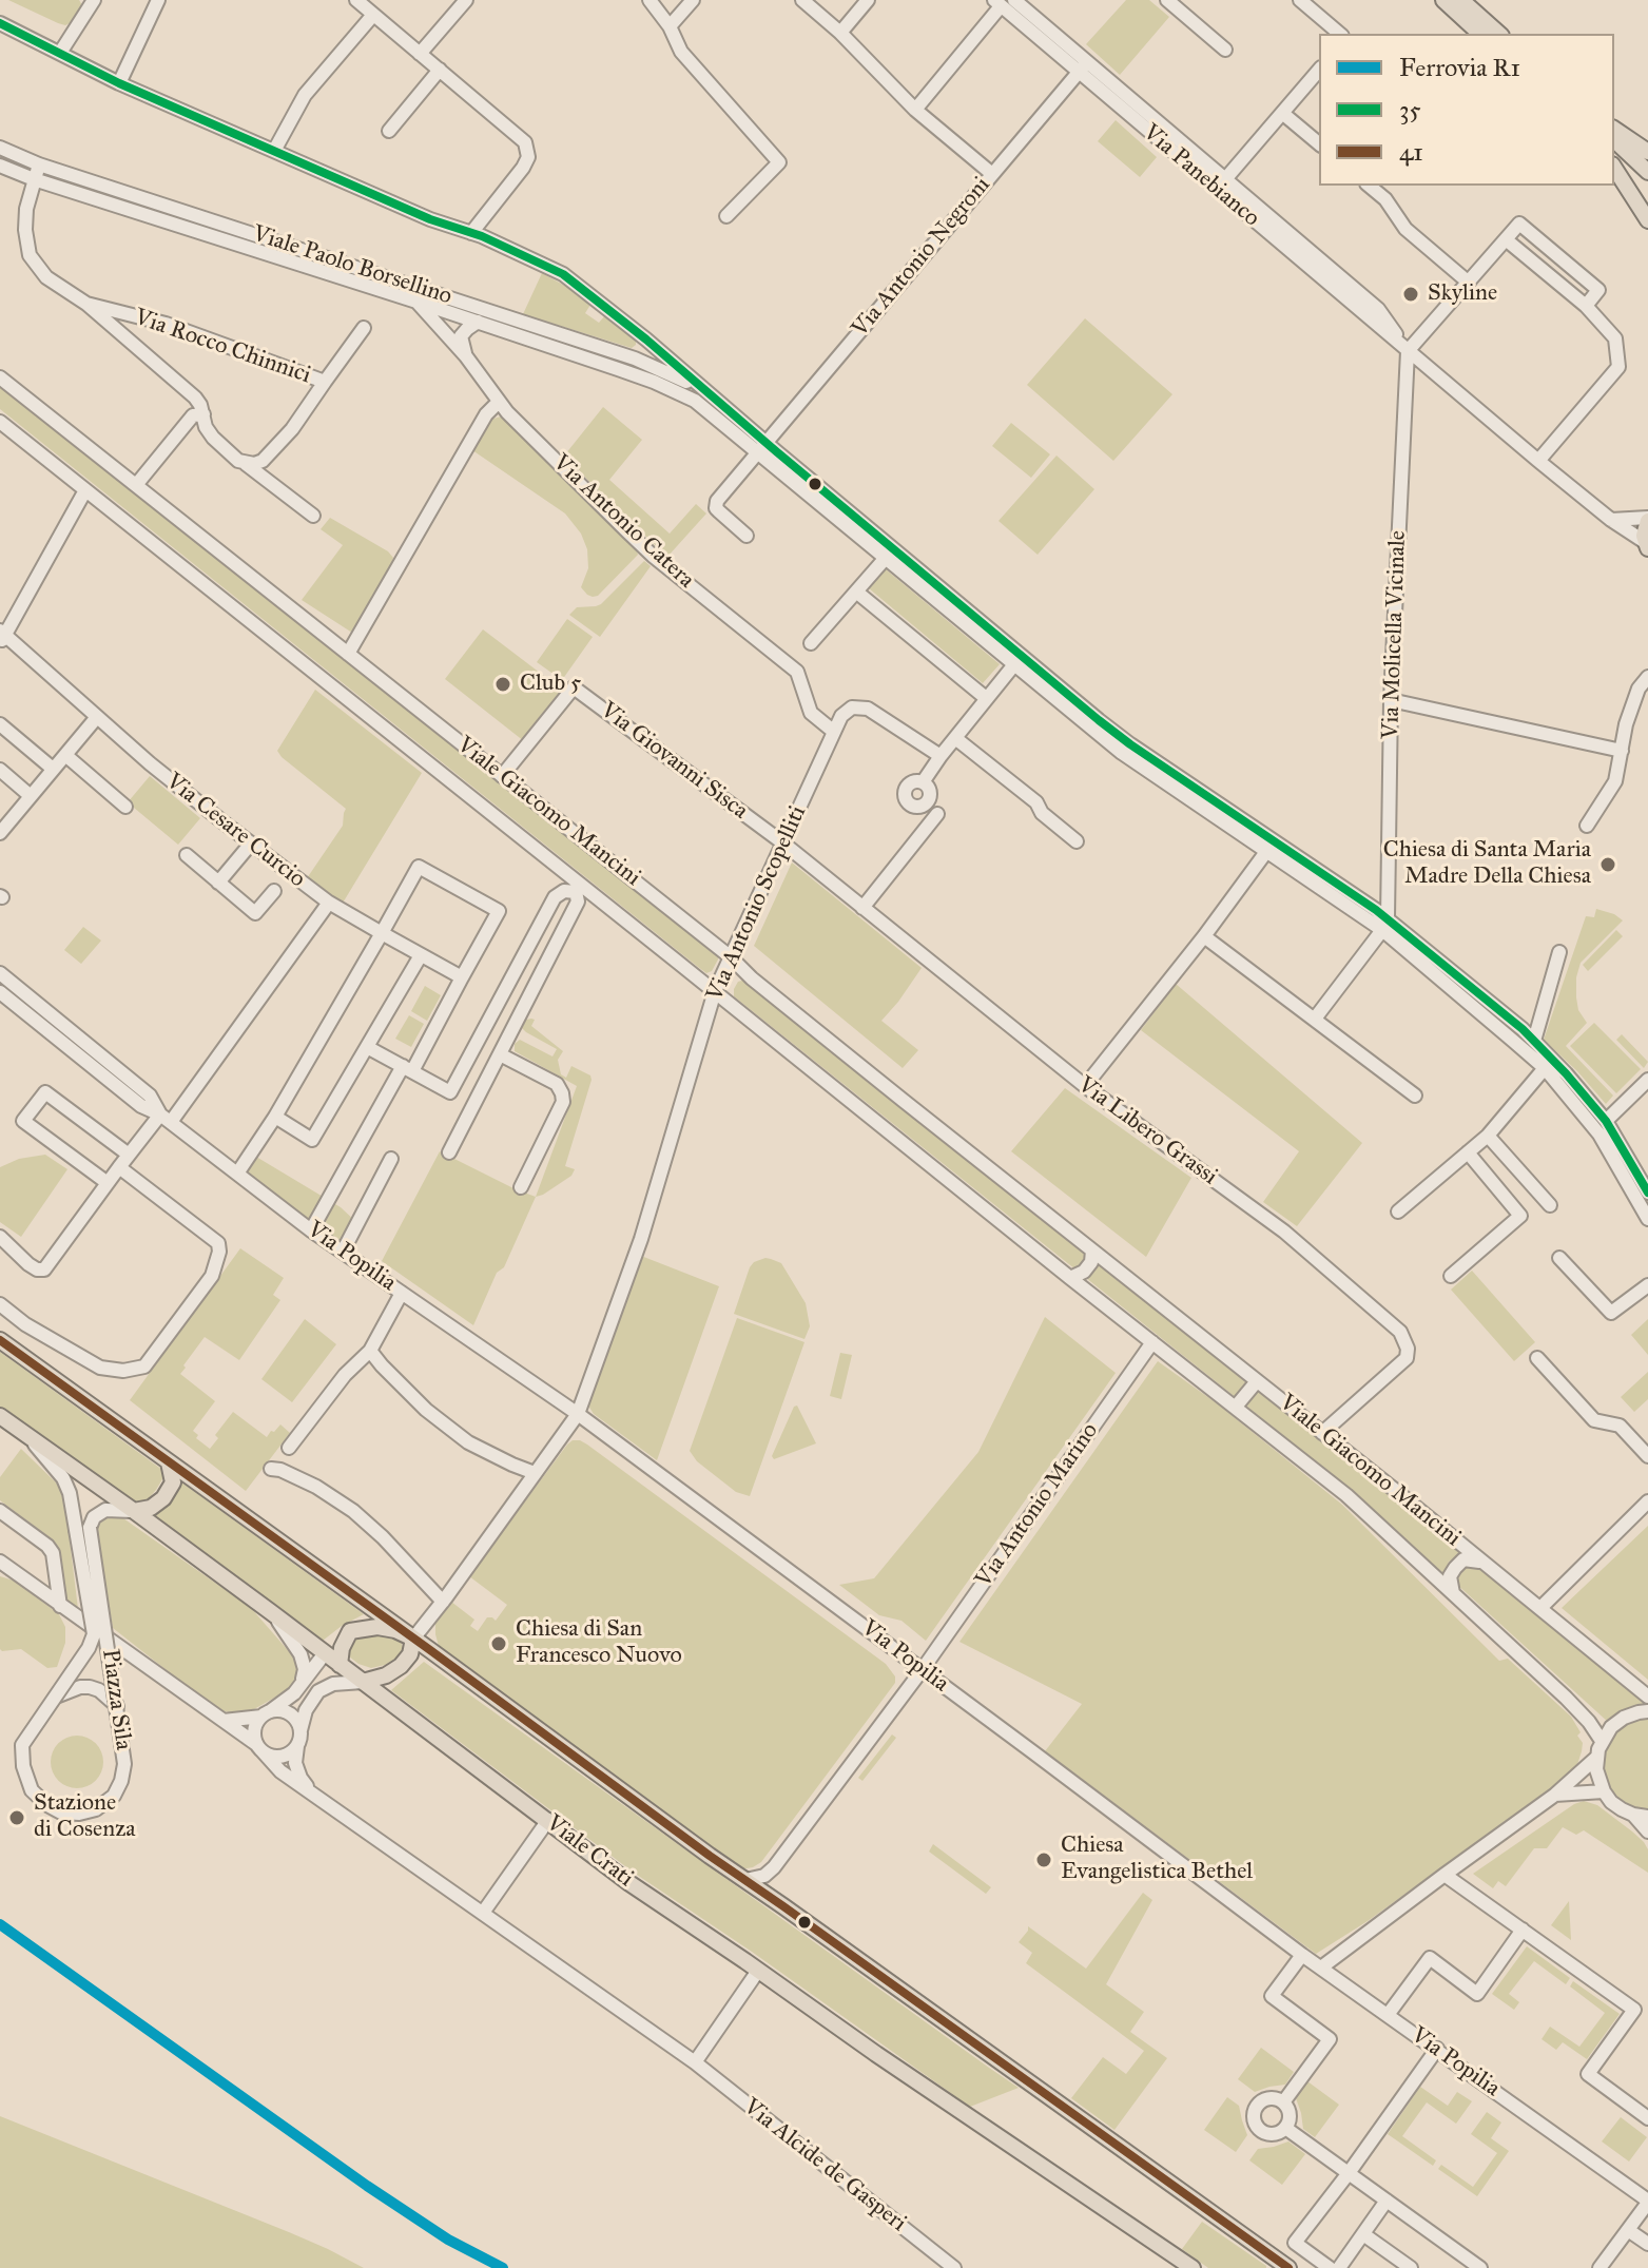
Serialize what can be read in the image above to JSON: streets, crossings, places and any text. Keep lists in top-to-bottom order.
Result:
{
  "streets": {
    "main road": ["Viale Crati"],
    "street": [
      "Via Panebianco",
      "Via Antonio Negroni",
      "Viale Paolo Borsellino",
      "Via Rocco Chinnici",
      "Via Antonio Catera",
      "Via Molicella Vicinale",
      "Via Giovanni Sisca",
      "Viale Giacomo Mancini",
      "Via Cesare Curcio",
      "Via Antonio Scopelliti",
      "Via Libero Grassi",
      "Via Popilia",
      "Via Antonio Marino",
      "Piazza Sila",
      "Via Alcide de Gasperi"
    ]
  },
  "crossings": [
    ["Via Panebianco", "Via Antonio Negroni"],
    ["Via Panebianco", "Via Molicella Vicinale"],
    ["Viale Paolo Borsellino", "Via Rocco Chinnici"],
    ["Viale Paolo Borsellino", "Via Antonio Catera"],
    ["Via Antonio Catera", "Via Antonio Scopelliti"],
    ["Via Giovanni Sisca", "Viale Giacomo Mancini"],
    ["Via Giovanni Sisca", "Via Antonio Scopelliti"],
    ["Via Giovanni Sisca", "Via Libero Grassi"],
    ["Viale Giacomo Mancini", "Via Antonio Scopelliti"],
    ["Viale Giacomo Mancini", "Via Libero Grassi"],
    ["Viale Giacomo Mancini", "Via Antonio Marino"],
    ["Via Antonio Scopelliti", "Via Libero Grassi"],
    ["Via Antonio Scopelliti", "Via Popilia"],
    ["Via Antonio Scopelliti", "Viale Crati"],
    ["Via Popilia", "Via Antonio Marino"]
  ],
  "places": [
    "Skyline",
    "Club 5",
    "Chiesa di Santa Maria Madre Della Chiesa",
    "Chiesa di San Francesco Nuovo",
    "Stazione di Cosenza",
    "Chiesa Evangelistica Bethel"
  ],
  "lines": ["transit line 35", "transit line 41", "rail line R1"],
  "legend": ["Ferrovia R1", "35", "41"]
}
